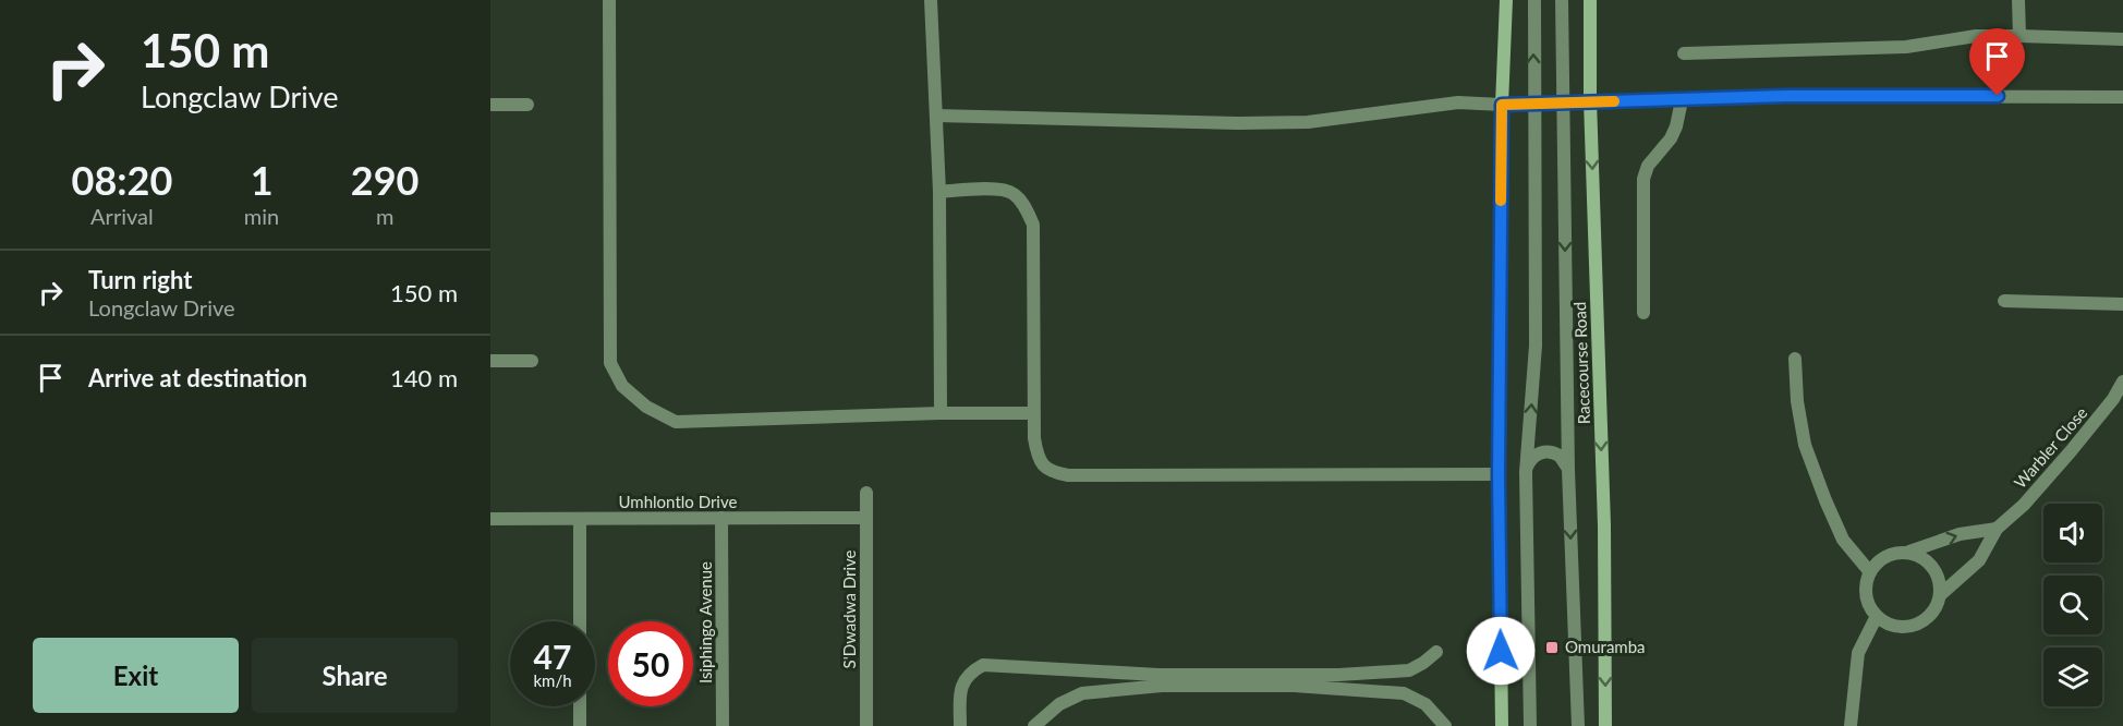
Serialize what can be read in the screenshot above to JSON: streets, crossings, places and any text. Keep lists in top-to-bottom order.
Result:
{
  "streets": {
    "main road": ["Racecourse Road"],
    "street": [
      "Warbler Close",
      "Umhlontlo Drive",
      "S'Dwadwa Drive",
      "Isiphingo Avenue"
    ]
  },
  "crossings": [
    ["Umhlontlo Drive", "S'Dwadwa Drive"],
    ["Umhlontlo Drive", "Isiphingo Avenue"]
  ],
  "places": {
    "transit": ["Omuramba"]
  },
  "page": {
    "turn": ["150 m", "Longclaw Drive"],
    "eta": [
      "08:20",
      "Arrival",
      "1",
      "min",
      "290",
      "m"
    ],
    "list": [
      {
        "name": "Turn right",
        "note": "Longclaw Drive",
        "value": "150 m"
      },
      {
        "name": "Arrive at destination",
        "value": "140 m"
      }
    ],
    "speed": "47 km/h",
    "limit": "50",
    "buttons": ["Exit", "Share"]
  }
}
